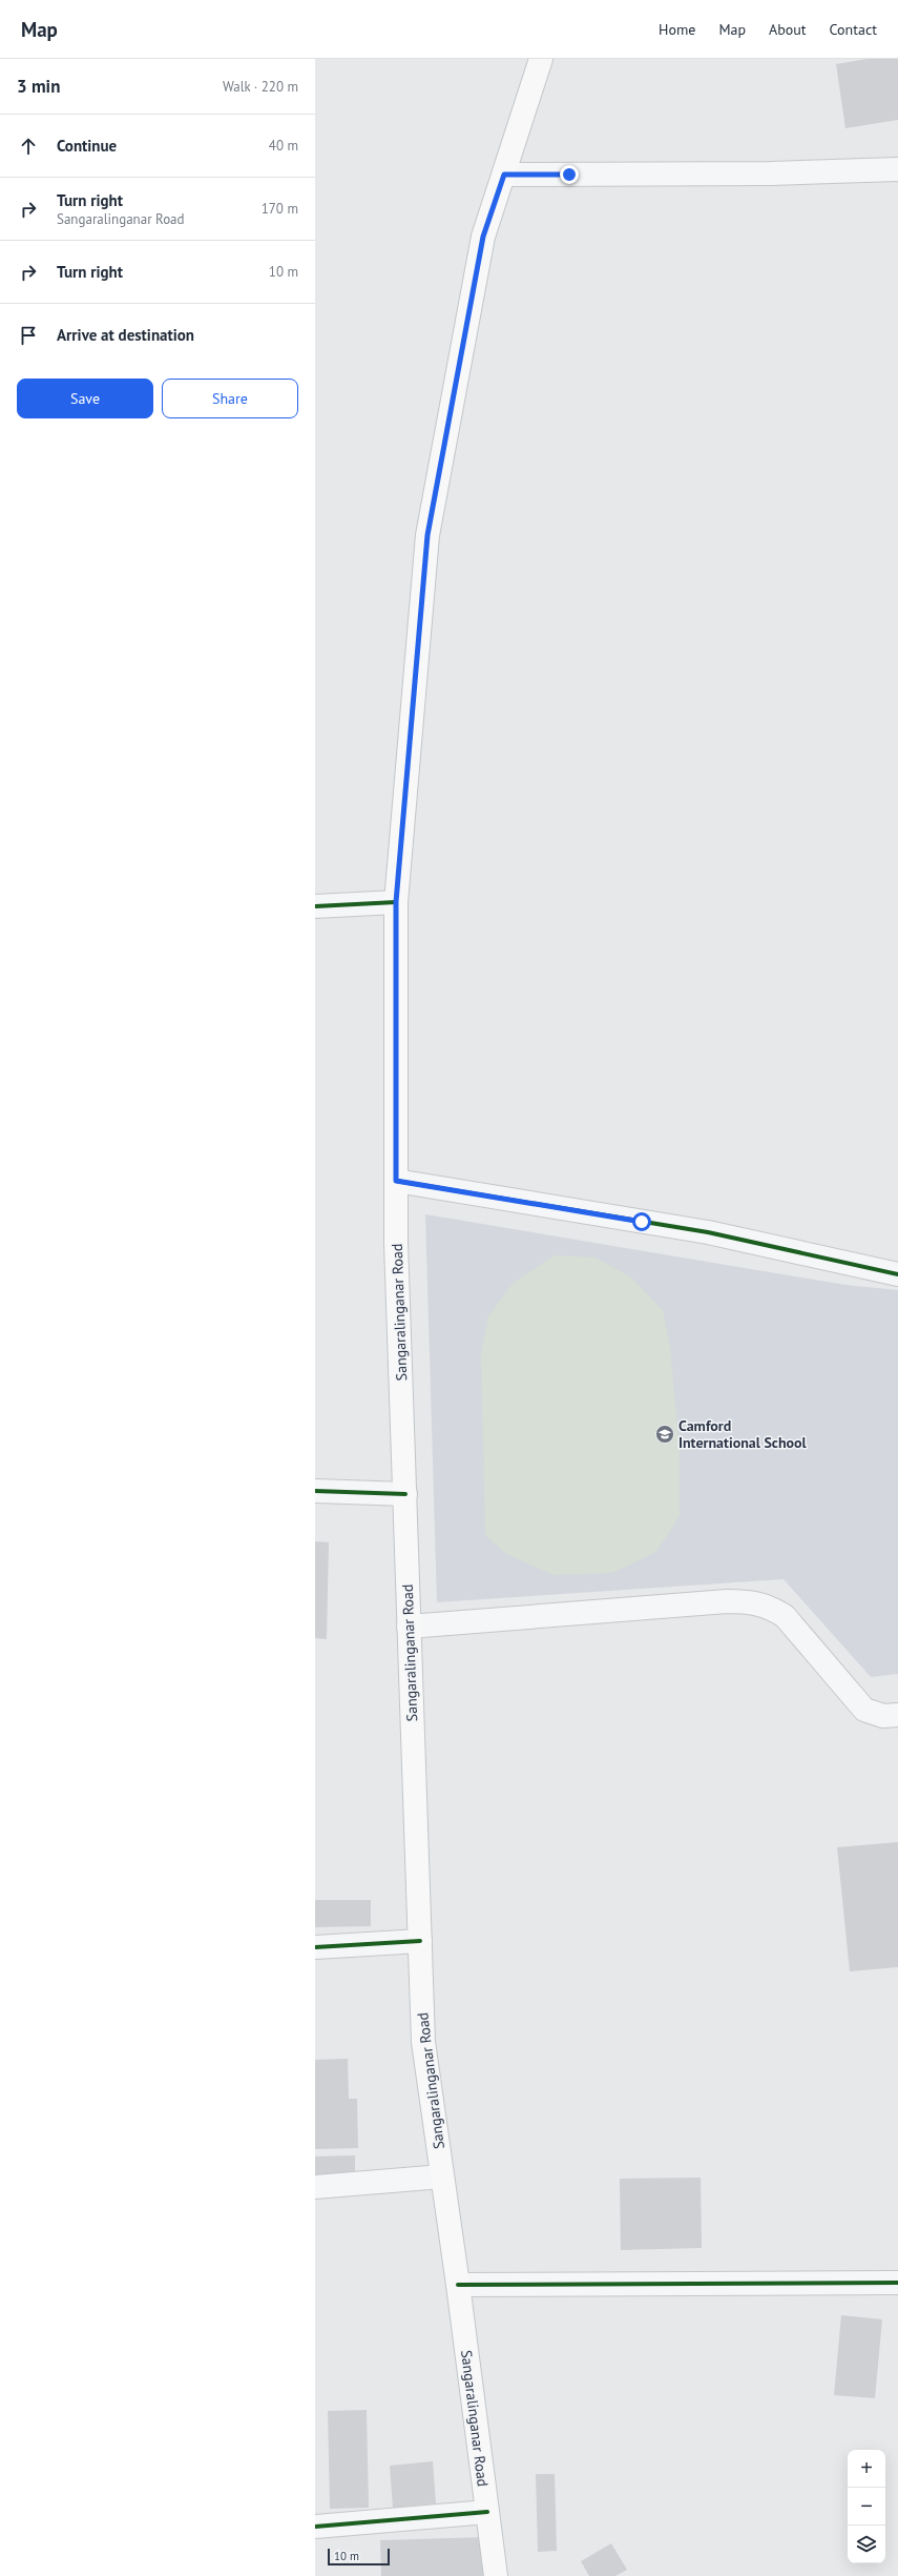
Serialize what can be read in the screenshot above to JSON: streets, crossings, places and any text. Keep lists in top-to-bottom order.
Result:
{
  "streets": {
    "main road": ["Sangaralinganar Road"]
  },
  "places": {
    "school or university": ["Camford International School"]
  },
  "scale_bar": "10 m",
  "page": {
    "header": "Map",
    "nav": [
      "Home",
      "Map",
      "About",
      "Contact"
    ],
    "heading": ["3 min", "Walk · 220 m"],
    "list": [
      ["Continue", "40 m"],
      ["Turn right", "Sangaralinganar Road", "170 m"],
      ["Turn right", "10 m"],
      "Arrive at destination"
    ],
    "buttons": ["Save", "Share"],
    "map_buttons": ["+", "−"],
    "scale": "10 m"
  }
}
